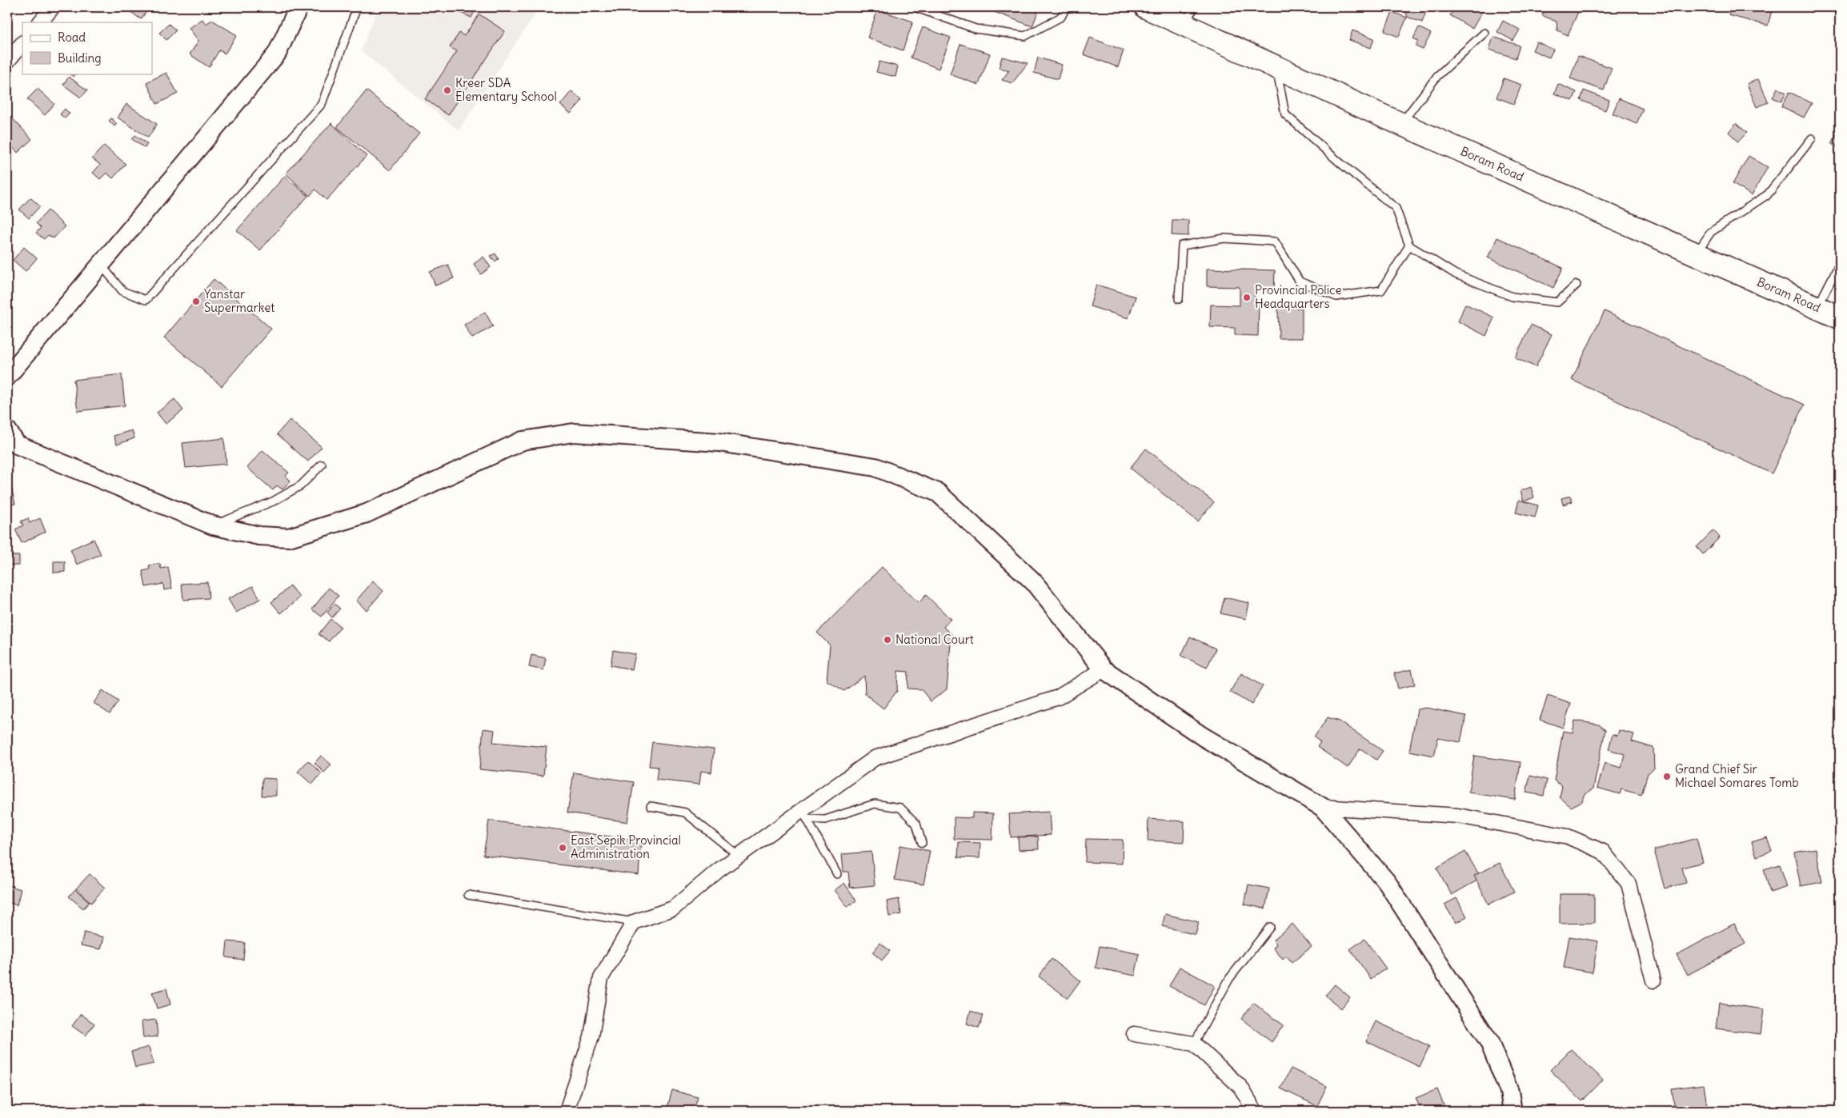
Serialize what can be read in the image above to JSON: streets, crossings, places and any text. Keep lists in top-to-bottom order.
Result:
{
  "streets": {
    "main road": ["Boram Road"]
  },
  "places": [
    "Kreer SDA Elementary School",
    "Provincial Police Headquarters",
    "Yanstar Supermarket",
    "National Court",
    "Grand Chief Sir Michael Somares Tomb",
    "East Sepik Provincial Administration"
  ],
  "legend": ["Road", "Building"]
}
